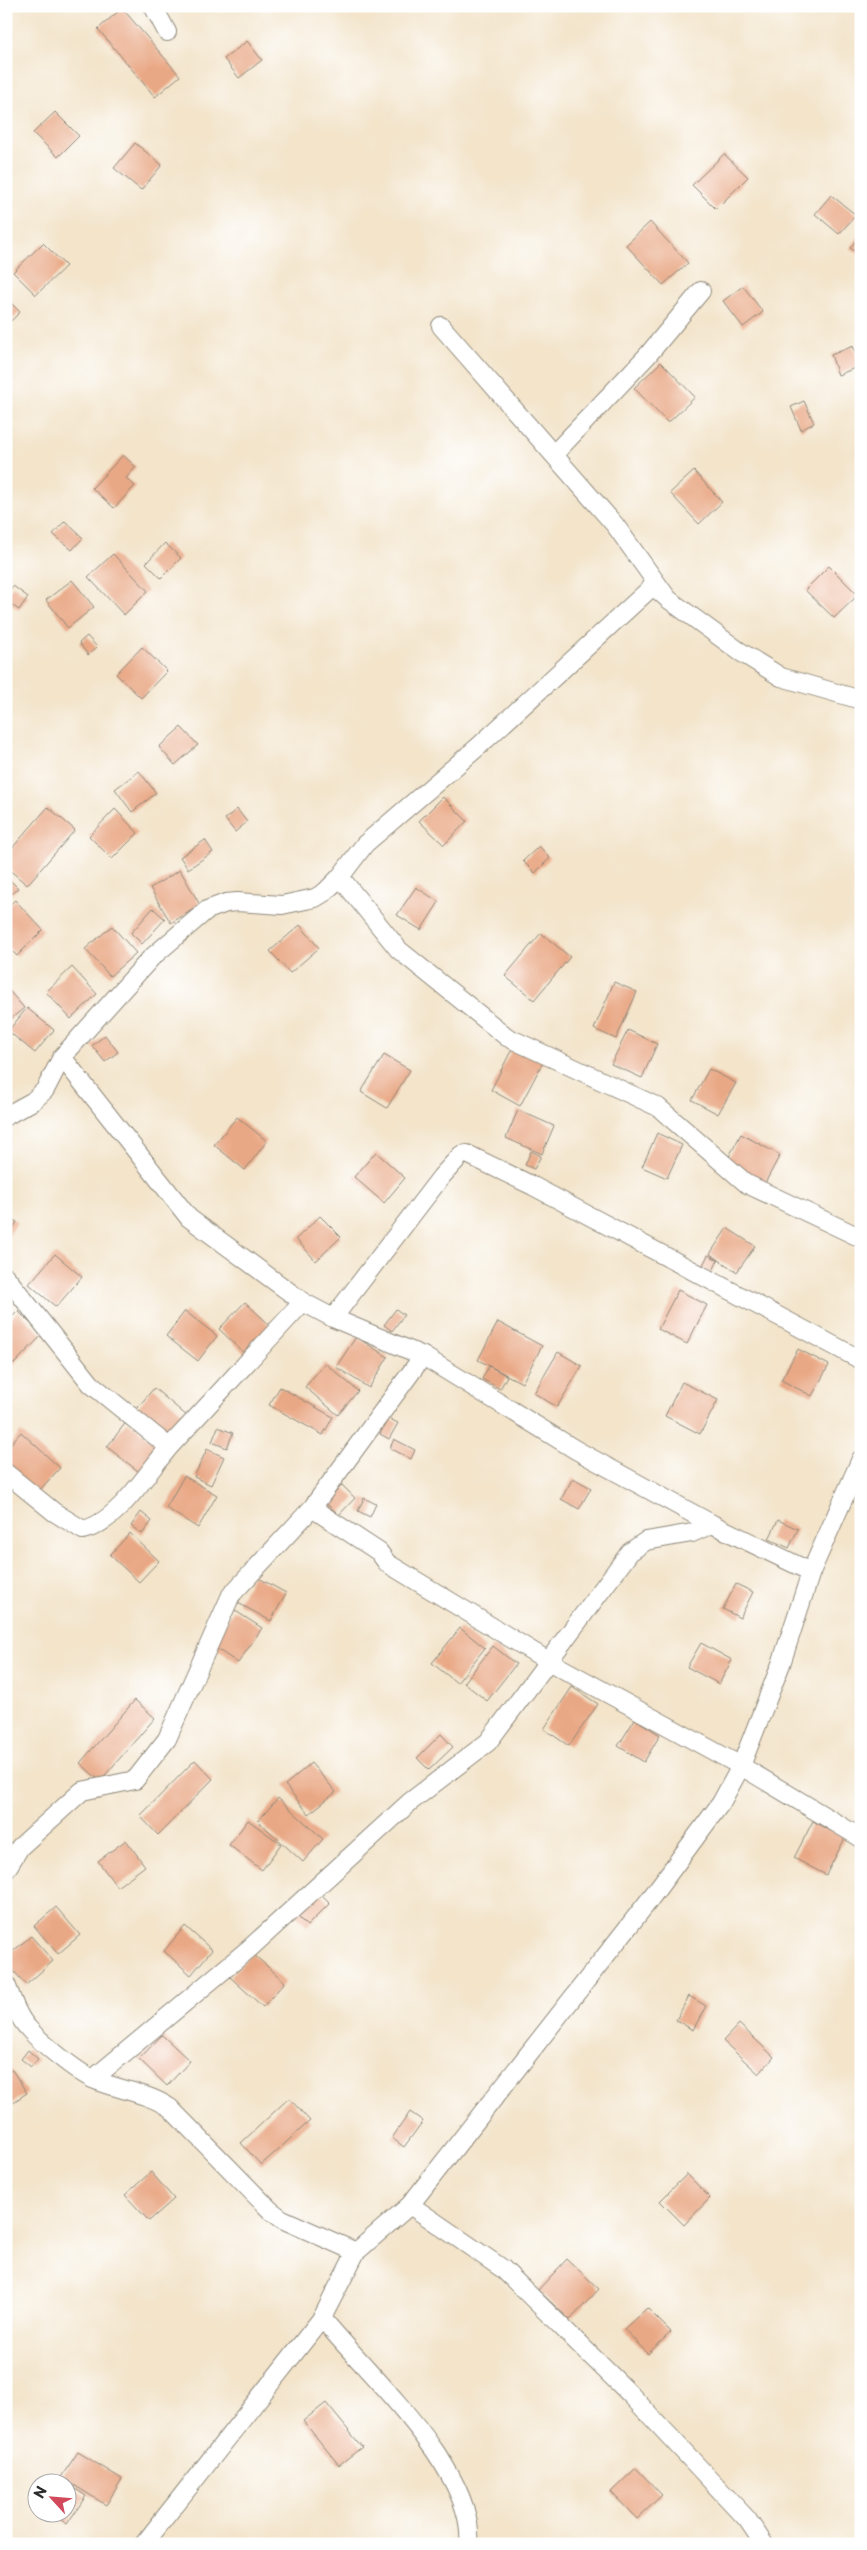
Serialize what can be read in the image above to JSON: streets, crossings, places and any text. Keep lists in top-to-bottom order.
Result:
{
  "north": "top left"
}
